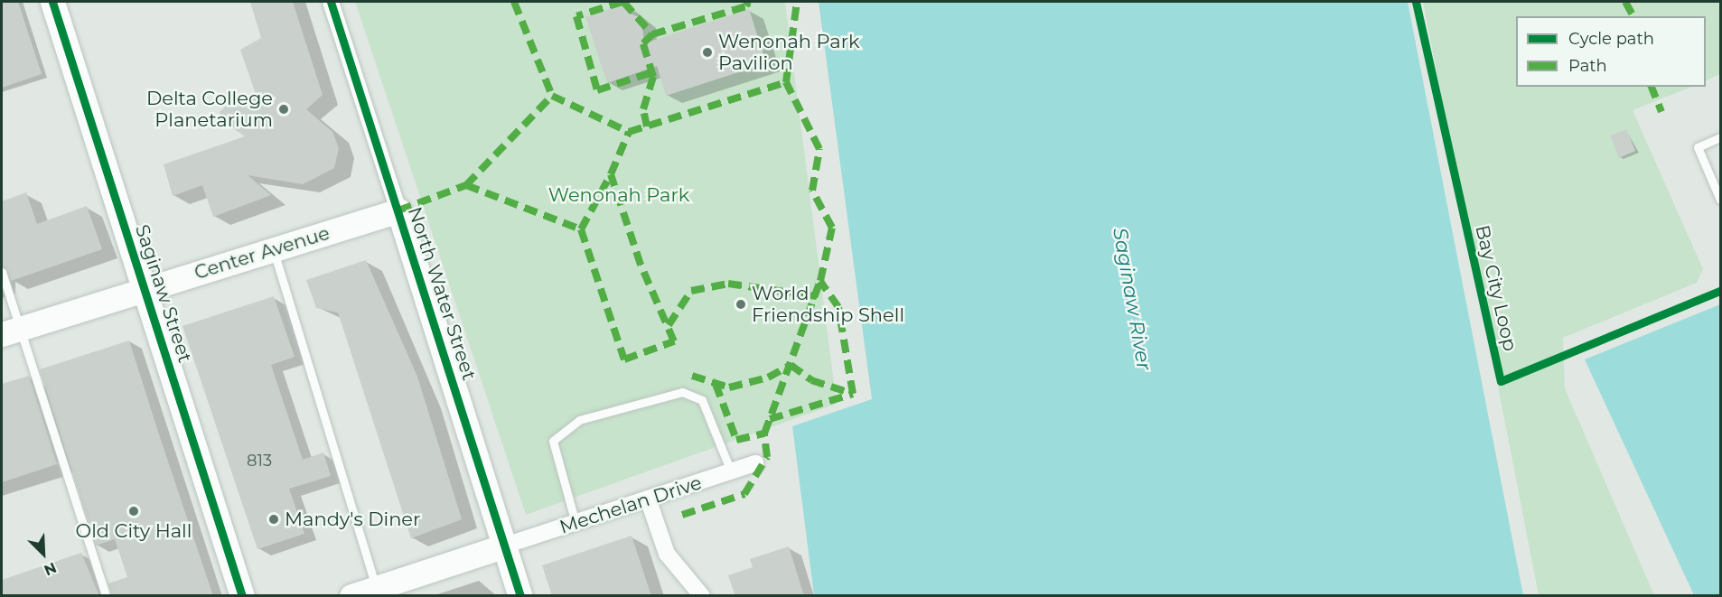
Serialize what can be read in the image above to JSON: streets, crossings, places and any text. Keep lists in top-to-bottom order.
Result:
{
  "streets": {
    "street": [
      "Center Avenue",
      "Saginaw Street",
      "North Water Street",
      "Mechelan Drive"
    ],
    "cycle path": ["Bay City Loop"]
  },
  "crossings": [
    ["Center Avenue", "Saginaw Street"],
    ["Center Avenue", "North Water Street"],
    ["North Water Street", "Mechelan Drive"]
  ],
  "water": ["Saginaw River"],
  "parks": ["Wenonah Park"],
  "places": [
    "Wenonah Park Pavilion",
    "Delta College Planetarium",
    "World Friendship Shell",
    "Old City Hall",
    "Mandy's Diner"
  ],
  "house_numbers": ["813"],
  "legend": ["Cycle path", "Path"],
  "north": "bottom right"
}
